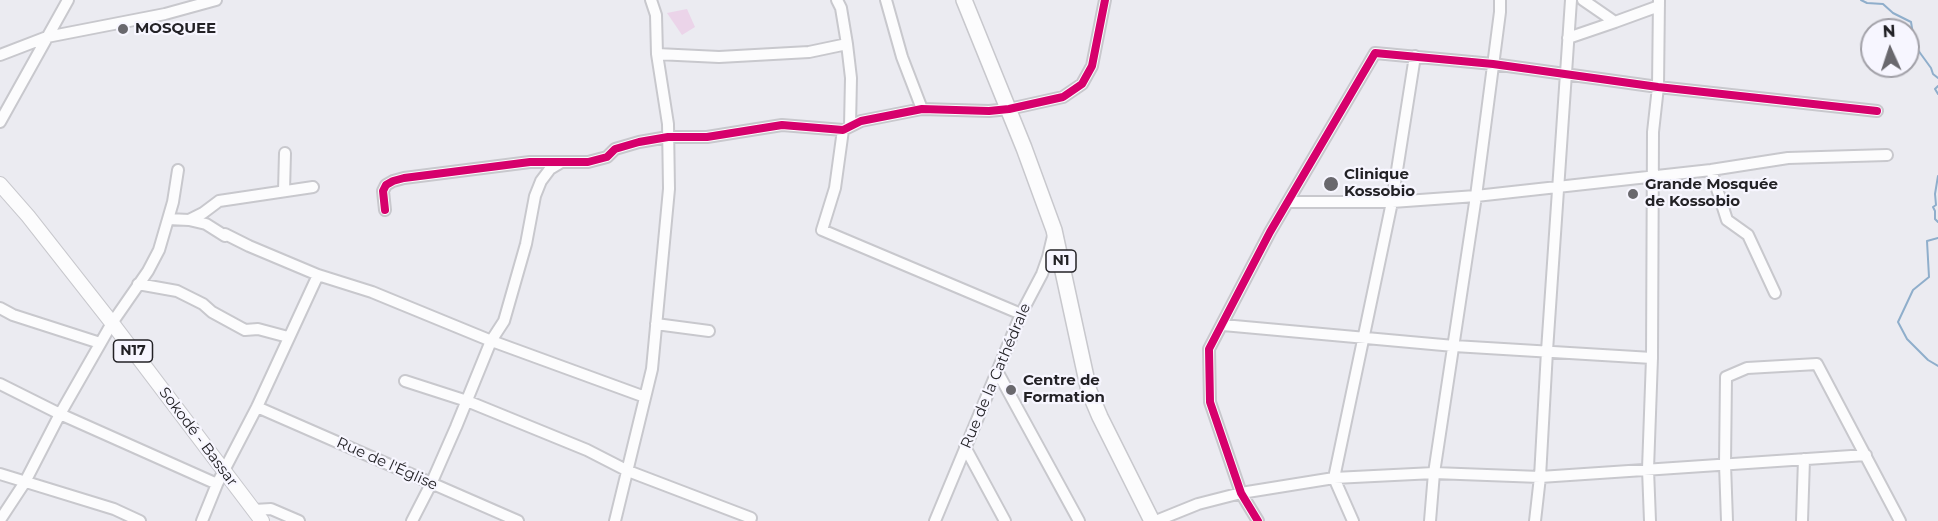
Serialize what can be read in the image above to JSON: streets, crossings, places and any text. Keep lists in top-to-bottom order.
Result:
{
  "streets": {
    "highway": ["N1"],
    "main road": ["N17", "Sokodé - Bassar"],
    "street": ["Rue de la Cathédrale", "Rue de l'Église"]
  },
  "crossings": [
    ["N1", "Rue de la Cathédrale"]
  ],
  "places": [
    "MOSQUEE",
    "Clinique Kossobio",
    "Grande Mosquée de Kossobio",
    "Centre de Formation"
  ],
  "north": "top"
}
